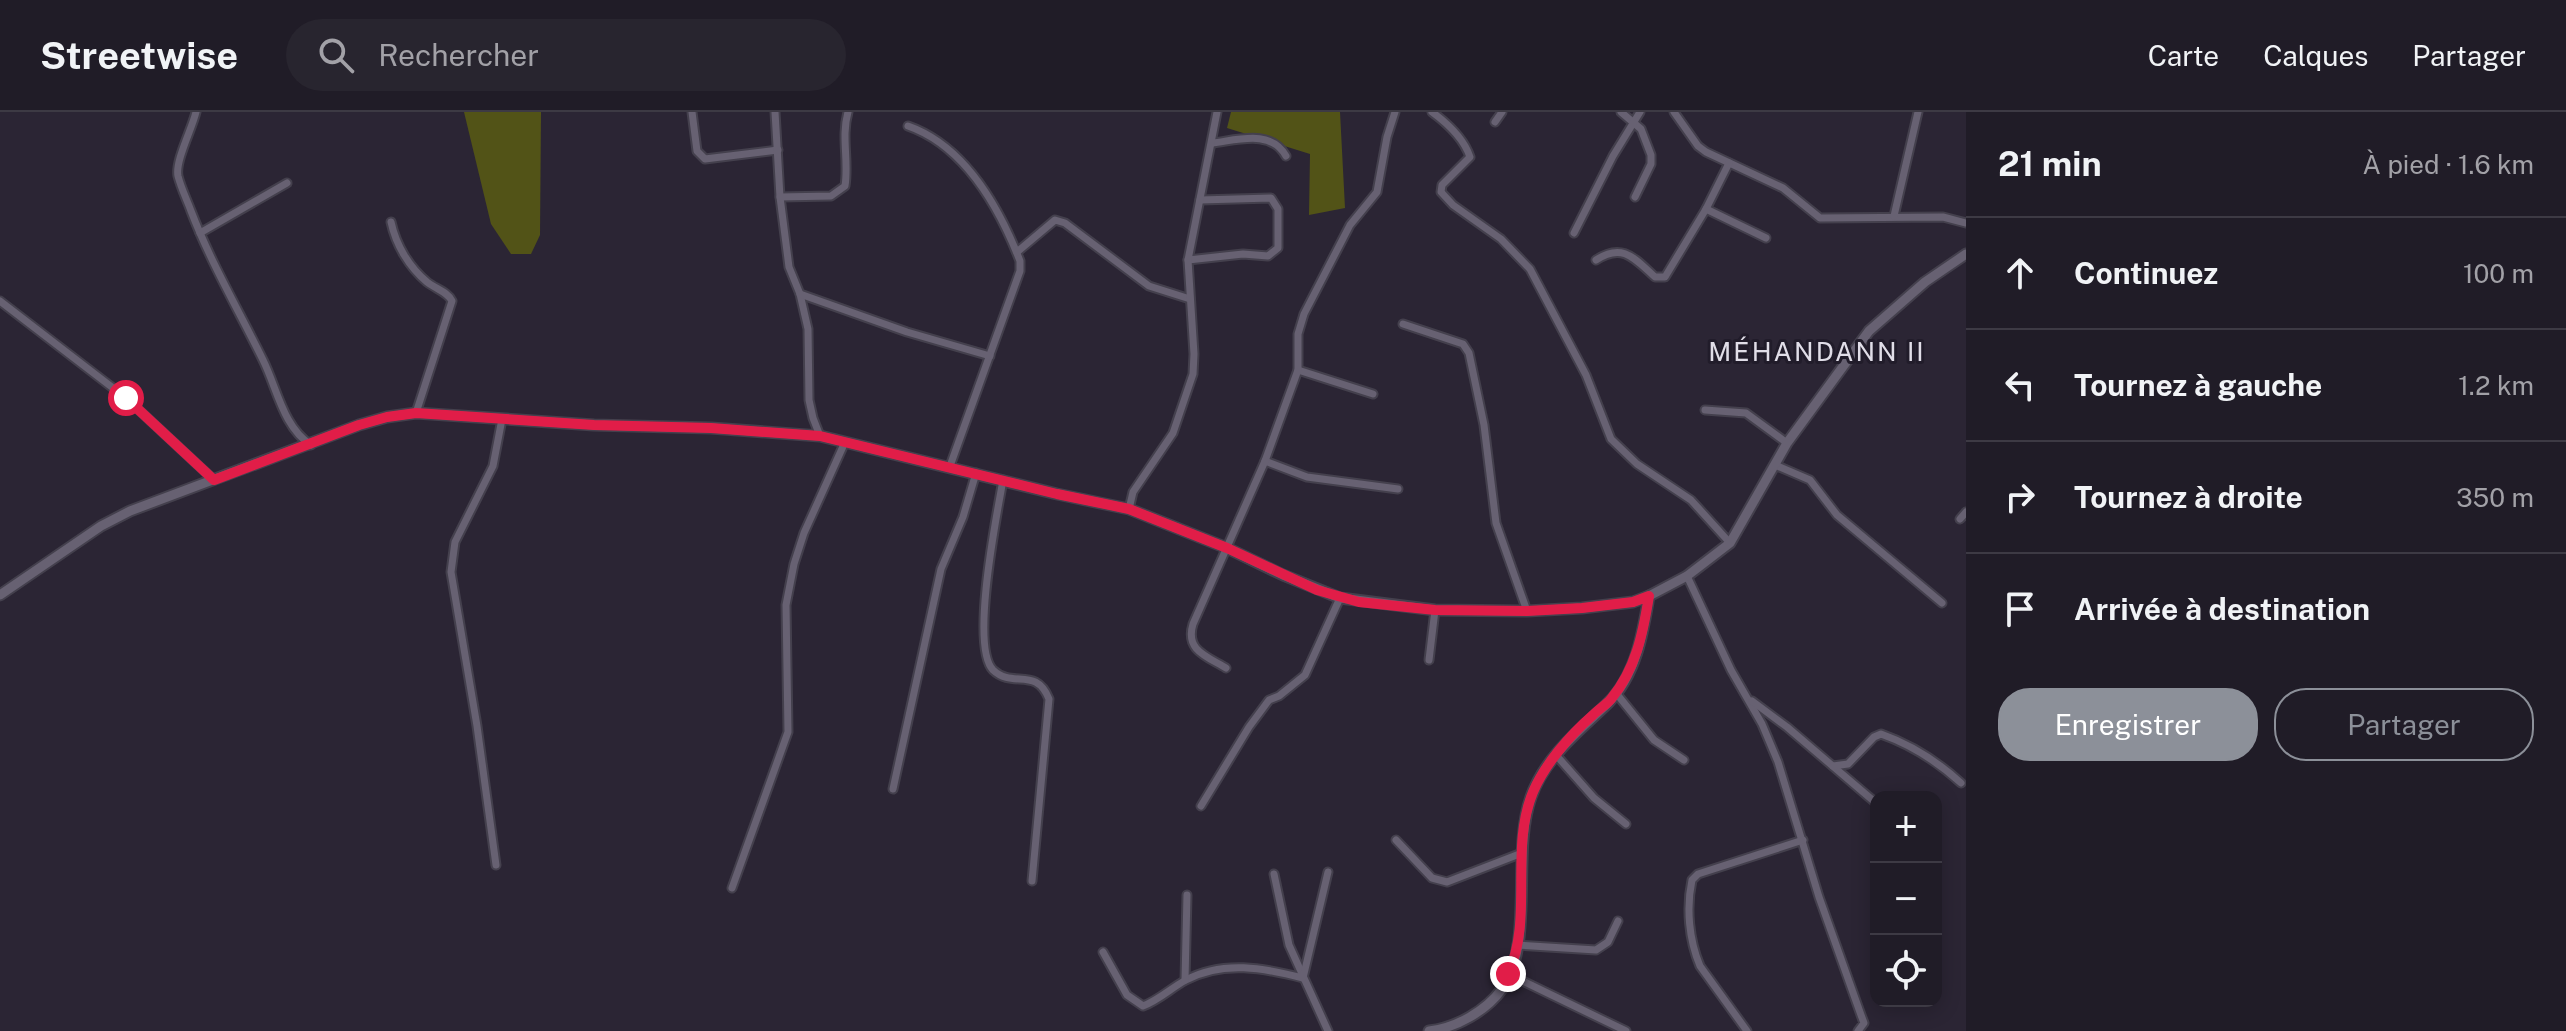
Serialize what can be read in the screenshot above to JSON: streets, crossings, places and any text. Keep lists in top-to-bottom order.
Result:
{
  "districts": ["MÉHANDANN II"],
  "page": {
    "header": "Streetwise",
    "search": "Rechercher",
    "nav": ["Carte", "Calques", "Partager"],
    "heading": ["21 min", "À pied · 1.6 km"],
    "list": [
      ["Continuez", "100 m"],
      ["Tournez à gauche", "1.2 km"],
      ["Tournez à droite", "350 m"],
      "Arrivée à destination"
    ],
    "buttons": ["Enregistrer", "Partager"],
    "map_buttons": ["+", "−"]
  }
}
